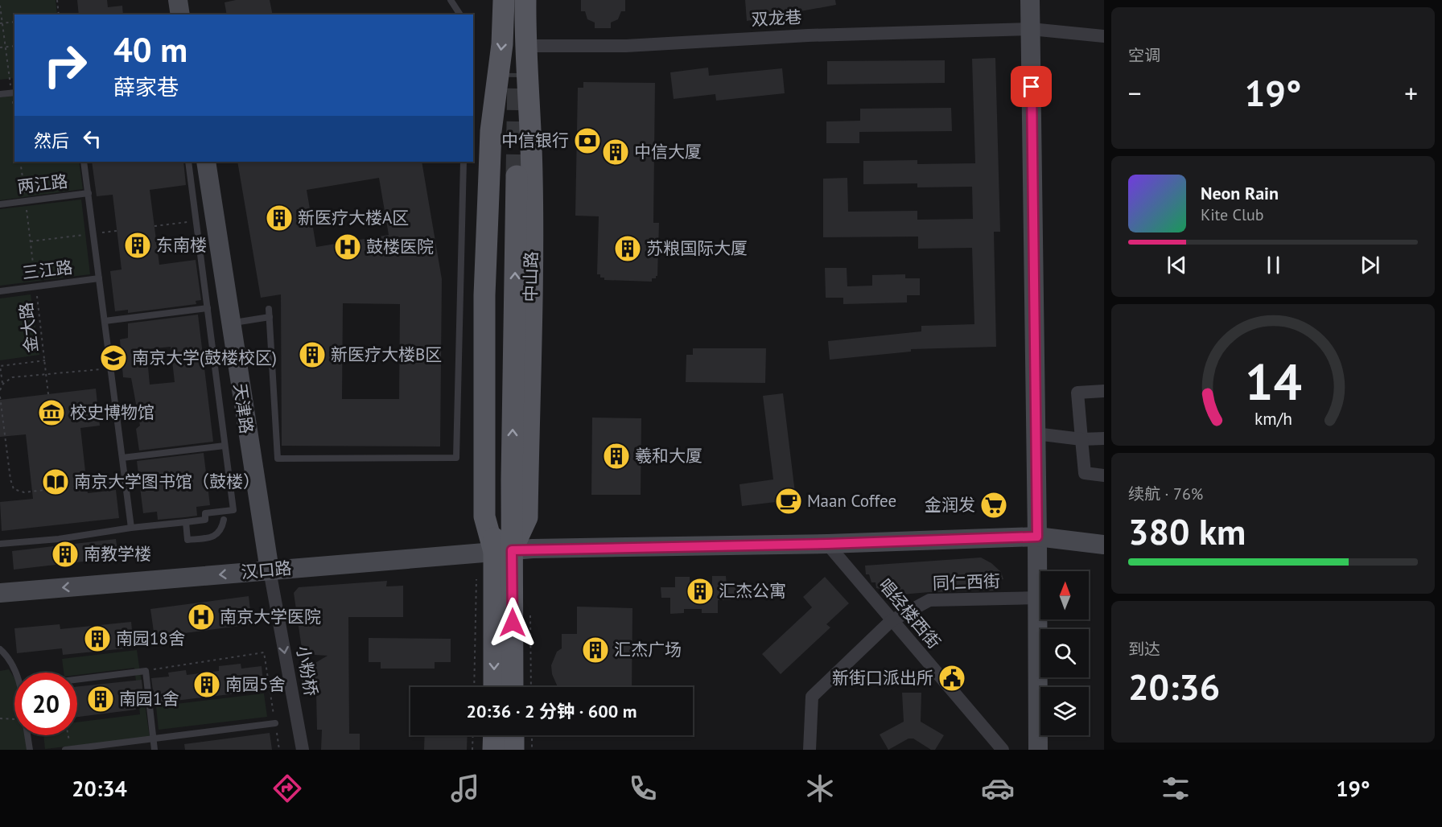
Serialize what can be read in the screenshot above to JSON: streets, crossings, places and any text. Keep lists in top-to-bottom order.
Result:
{
  "streets": {
    "street": [
      "双龙巷",
      "天津路",
      "汉口路",
      "同仁西街",
      "唱经楼西街",
      "小粉桥"
    ],
    "lane": ["两江路", "三江路"],
    "path": ["金大路"]
  },
  "crossings": [
    ["两江路", "金大路"],
    ["三江路", "金大路"],
    ["天津路", "汉口路"],
    ["天津路", "小粉桥"],
    ["汉口路", "唱经楼西街"],
    ["汉口路", "小粉桥"],
    ["同仁西街", "唱经楼西街"]
  ],
  "one_way": ["小粉桥"],
  "places": {
    "bank": ["中信银行"],
    "building": [
      "中信大厦",
      "新医疗大楼A区",
      "东南楼",
      "苏粮国际大厦",
      "新医疗大楼B区",
      "羲和大厦",
      "南教学楼",
      "汇杰公寓",
      "南园18舍",
      "汇杰广场",
      "南园5舍",
      "南园1舍"
    ],
    "hospital": ["鼓楼医院", "南京大学医院"],
    "school or university": ["南京大学(鼓楼校区)"],
    "museum": ["校史博物馆"],
    "library": ["南京大学图书馆（鼓楼）"],
    "cafe": ["Maan Coffee"],
    "supermarket": ["金润发"],
    "public building": ["新街口派出所"]
  },
  "north": "top",
  "page": {
    "tile": [
      "空调",
      ["续航 · 76%", "380 km"],
      ["到达", "20:36"]
    ],
    "turn": ["40 m", "薛家巷"],
    "heat": ["−", "19°", "+"],
    "then": "然后",
    "song": ["Neon Rain", "Kite Club"],
    "limit": "20",
    "trip": "20:36 · 2 分钟 · 600 m",
    "tabs": ["20:34", "19°"],
    "gauge": ["14", "km/h"]
  }
}
